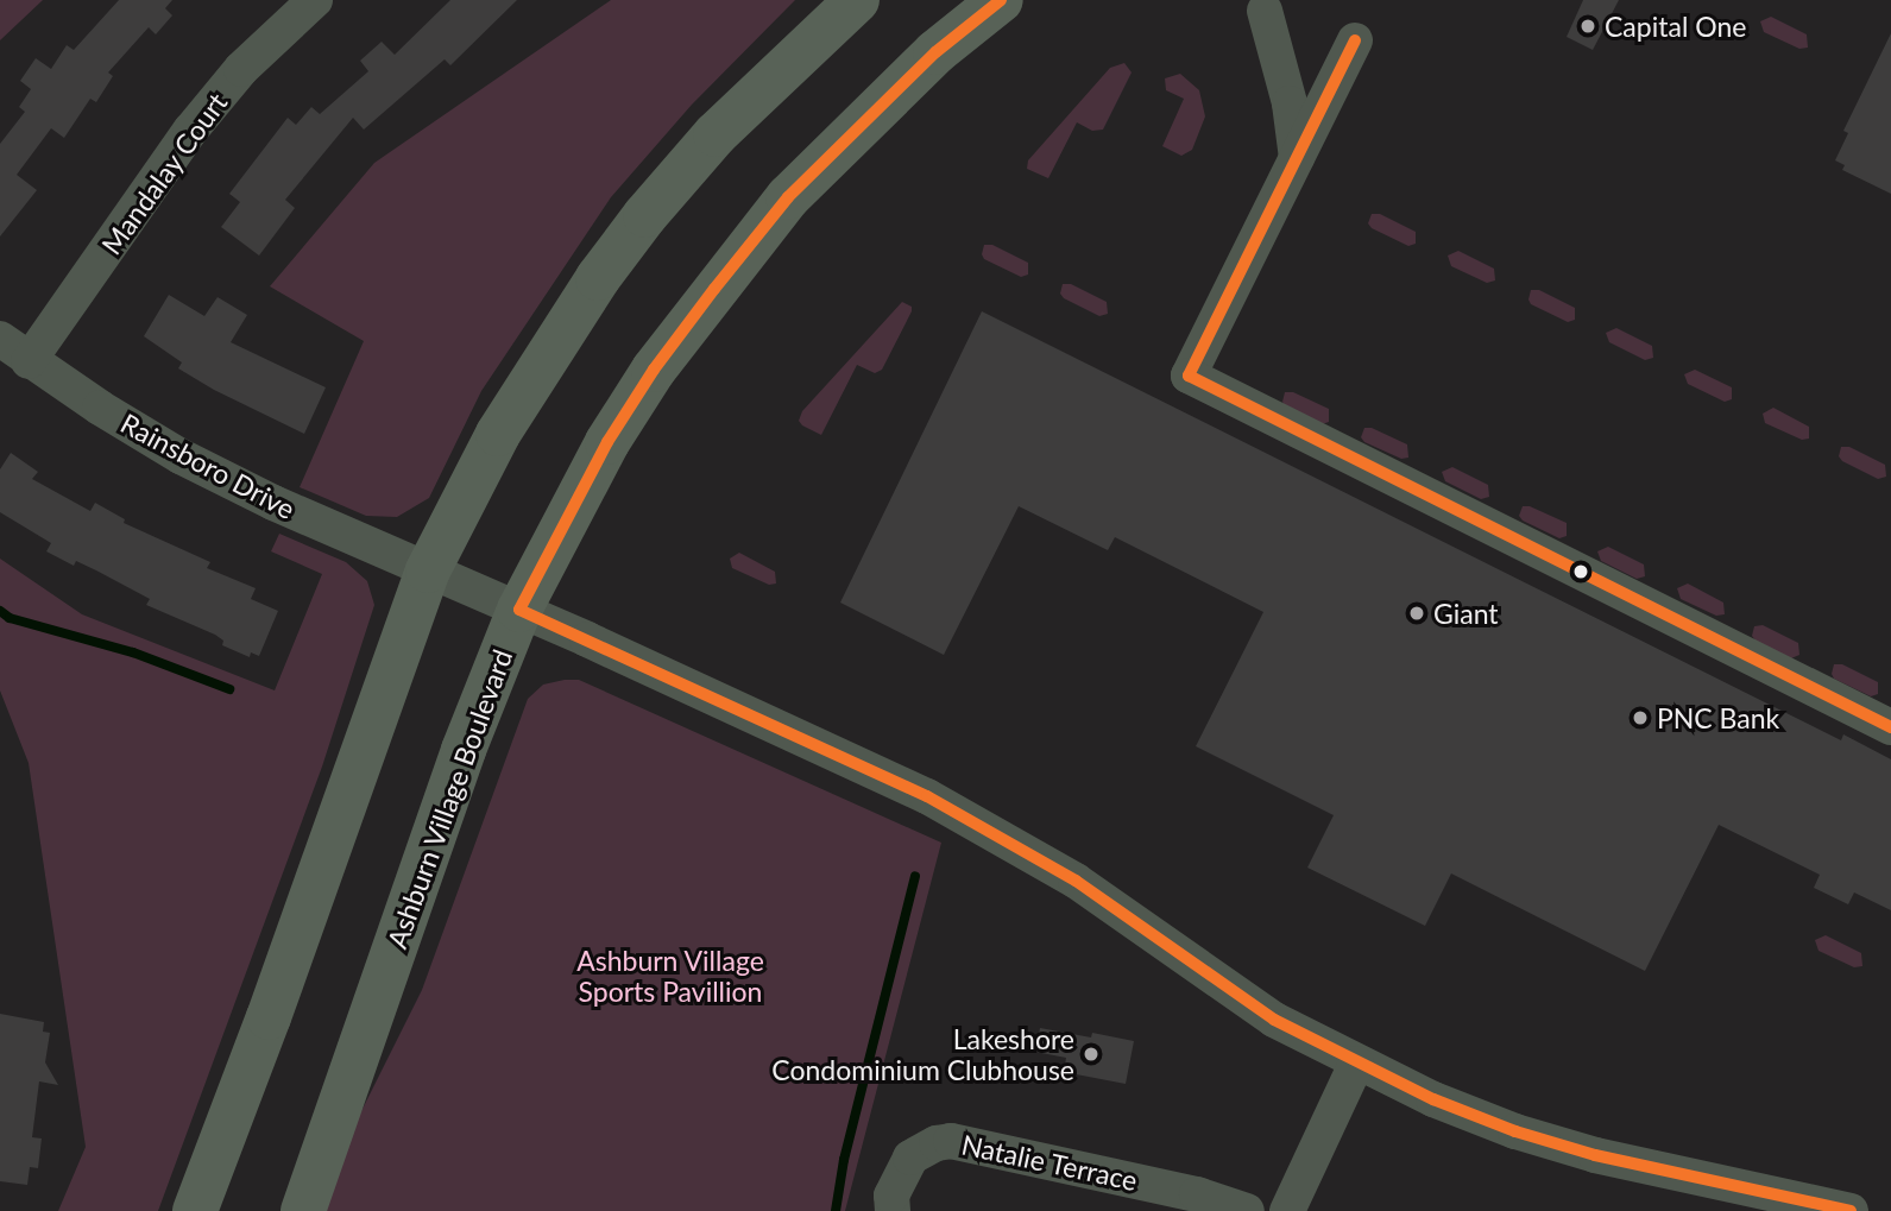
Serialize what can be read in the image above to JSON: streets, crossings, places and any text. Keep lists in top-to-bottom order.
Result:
{
  "streets": {
    "main road": ["Ashburn Village Boulevard"],
    "street": ["Mandalay Court", "Rainsboro Drive", "Natalie Terrace"]
  },
  "crossings": [
    ["Mandalay Court", "Rainsboro Drive"],
    ["Rainsboro Drive", "Ashburn Village Boulevard"]
  ],
  "parks": ["Ashburn Village Sports Pavillion"],
  "places": [
    "Capital One",
    "Giant",
    "PNC Bank",
    "Lakeshore Condominium Clubhouse"
  ]
}
